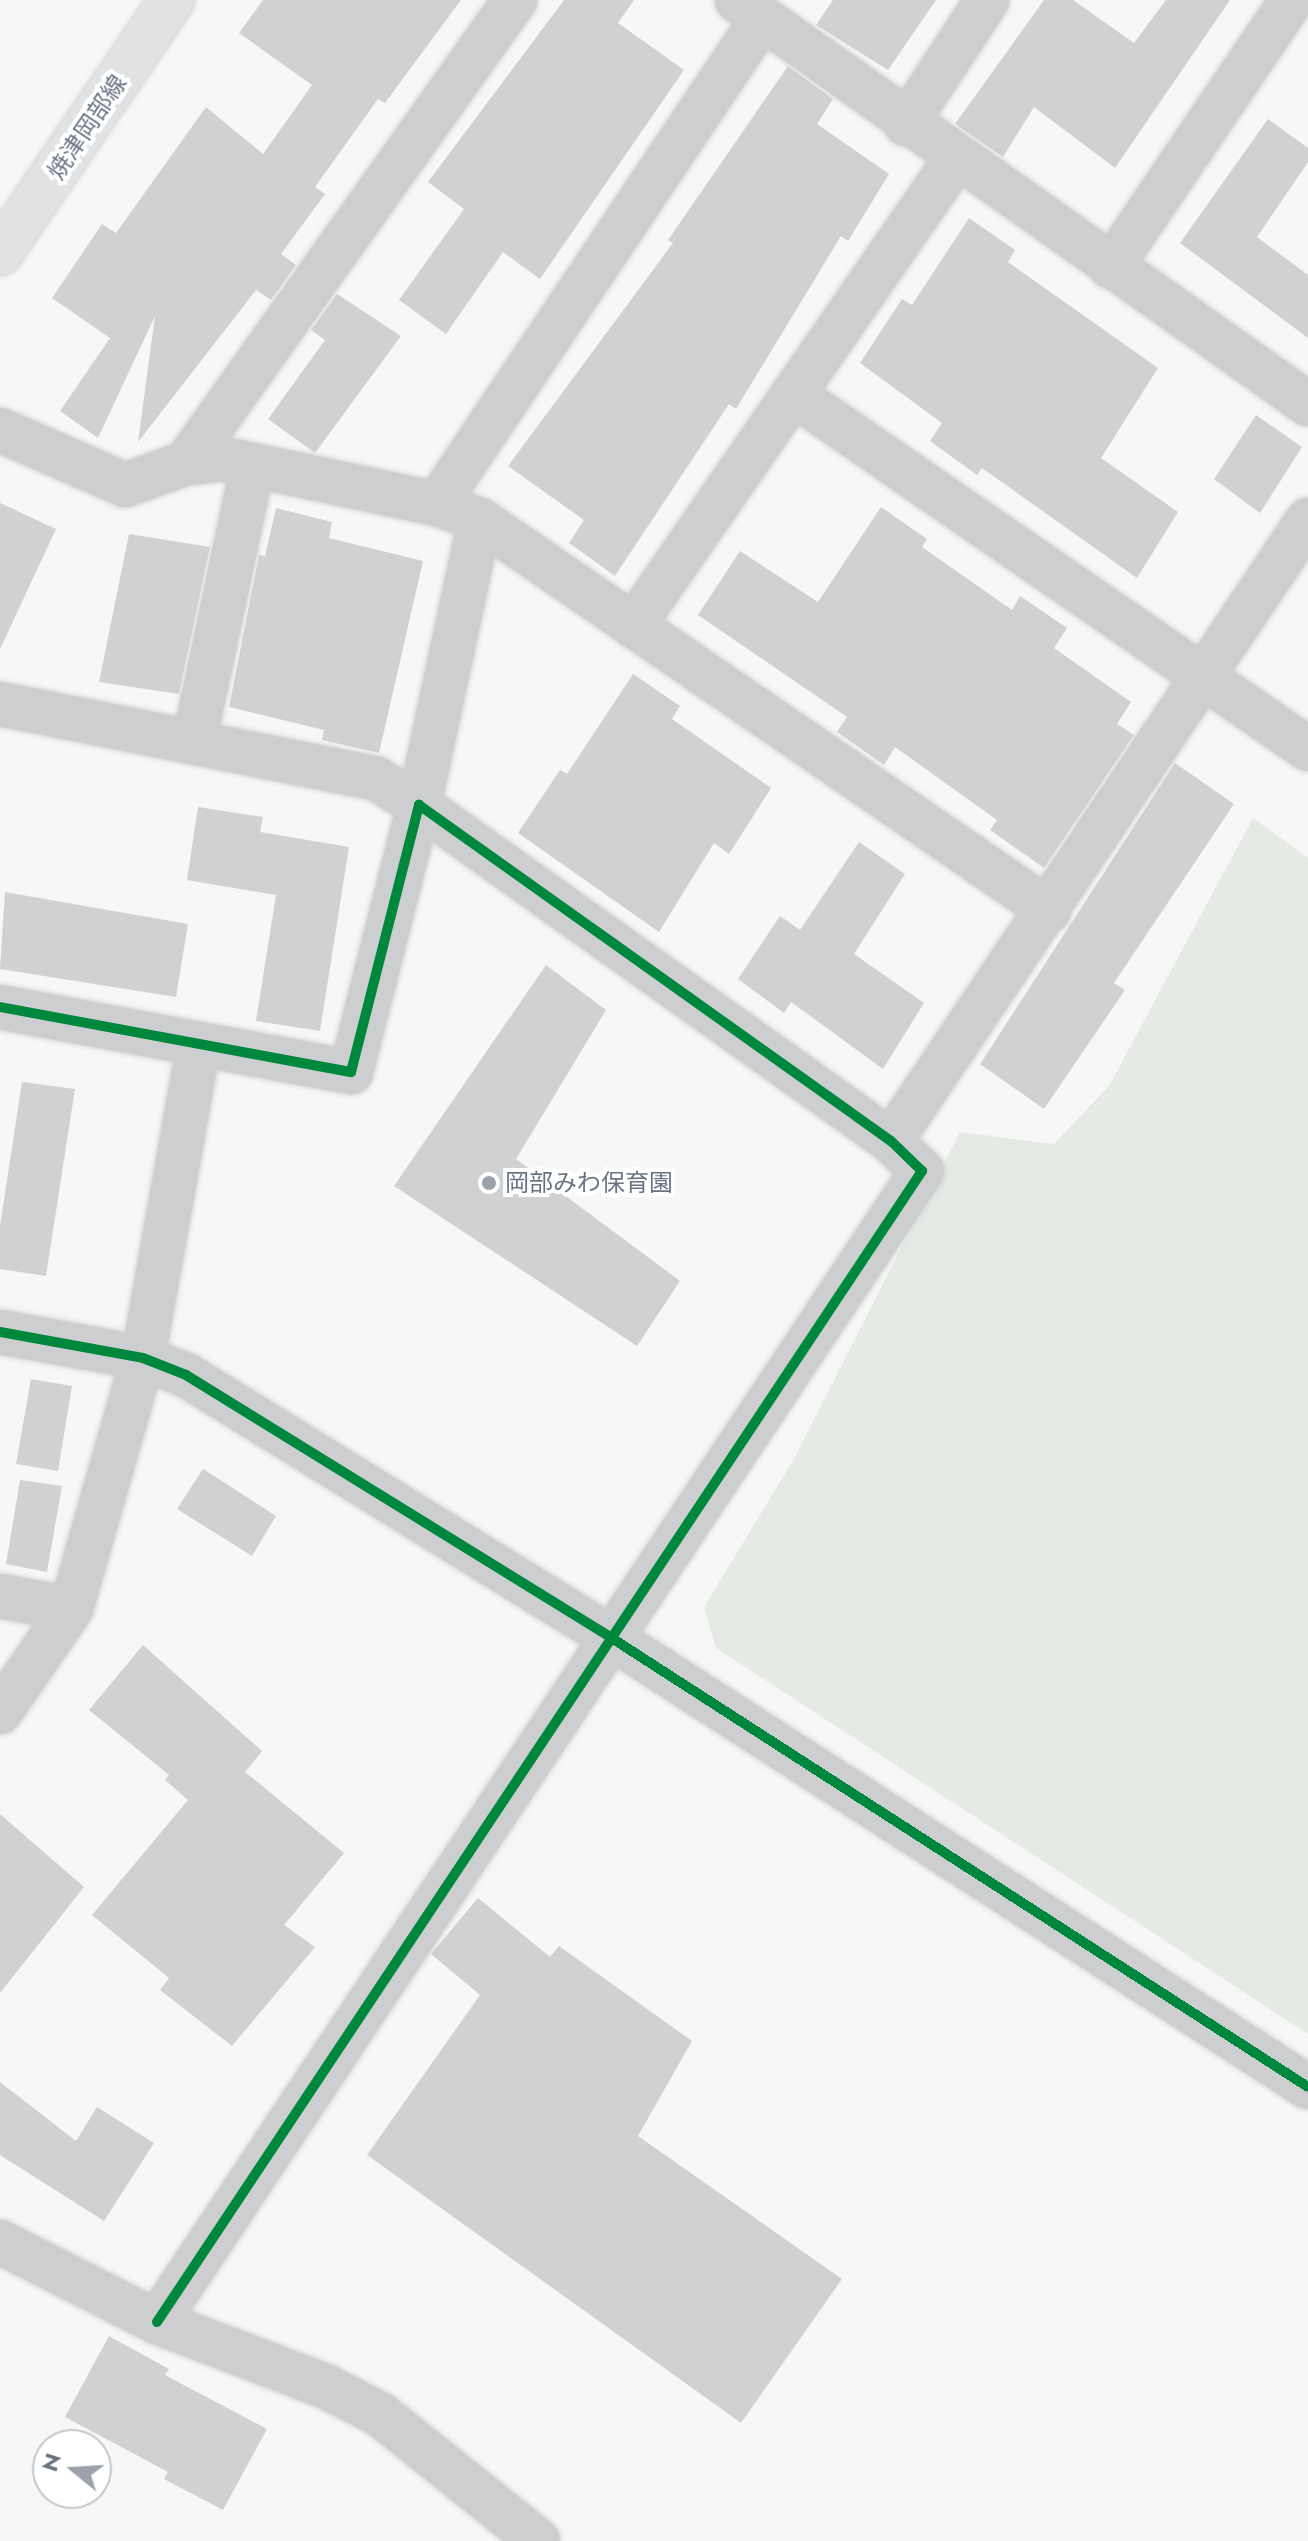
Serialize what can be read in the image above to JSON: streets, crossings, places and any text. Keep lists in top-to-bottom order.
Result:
{
  "streets": {
    "main road": ["焼津岡部線"]
  },
  "places": ["岡部みわ保育園"],
  "north": "left"
}
